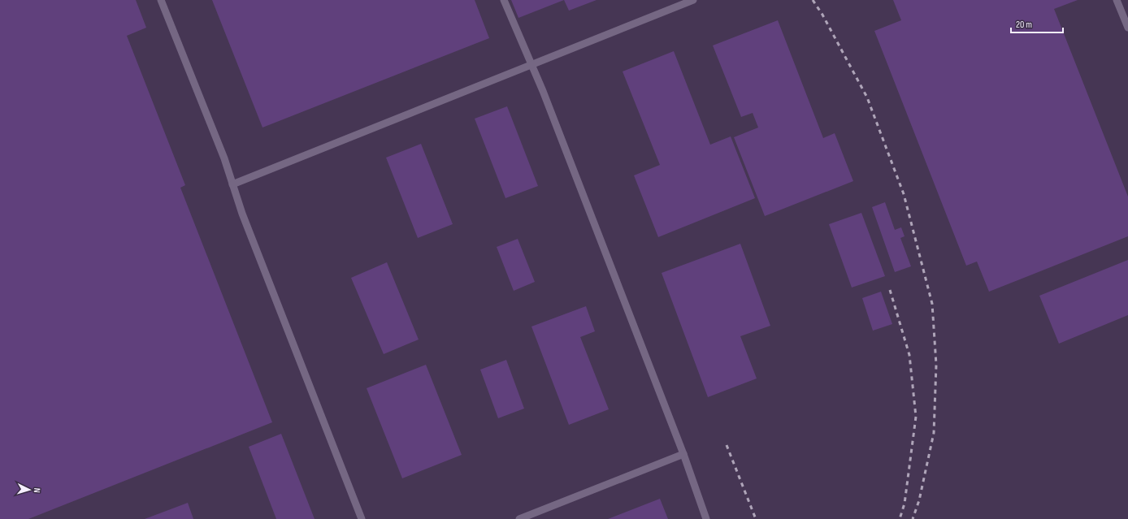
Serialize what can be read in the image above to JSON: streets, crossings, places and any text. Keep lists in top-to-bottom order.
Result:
{
  "scale_bar": "20 m",
  "north": "right"
}
